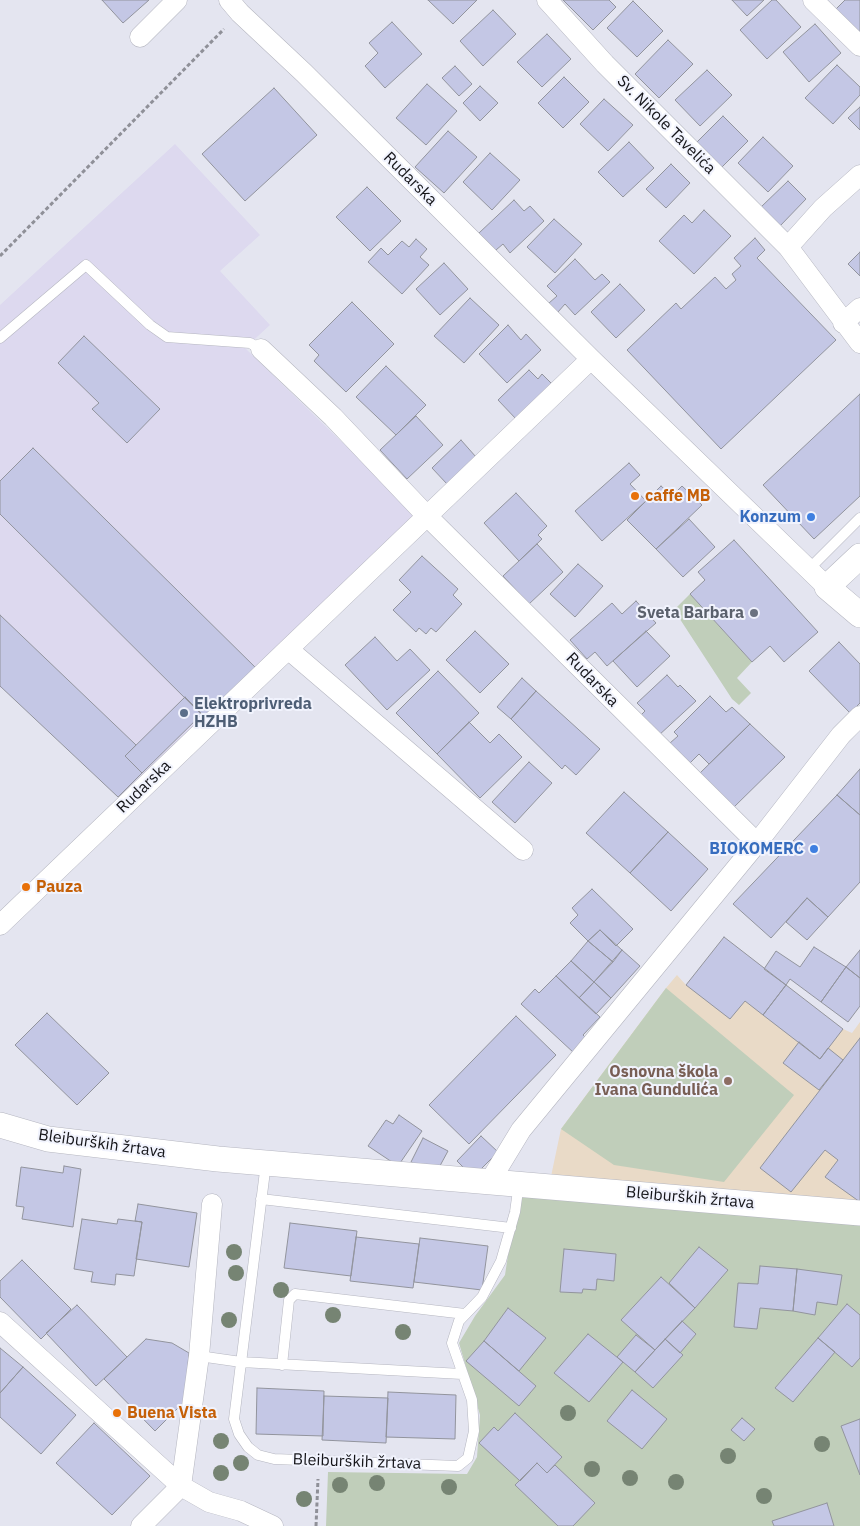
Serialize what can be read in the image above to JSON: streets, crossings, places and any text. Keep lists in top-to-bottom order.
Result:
{
  "streets": {
    "street": ["Sv. Nikole Tavelića", "Rudarska", "Bleiburških žrtava"]
  },
  "places": [
    "caffe MB",
    "Konzum",
    "Sveta Barbara",
    "Elektroprivreda HZHB",
    "BIOKOMERC",
    "Pauza",
    "Osnovna škola Ivana Gundulića",
    "Buena Vista"
  ]
}
